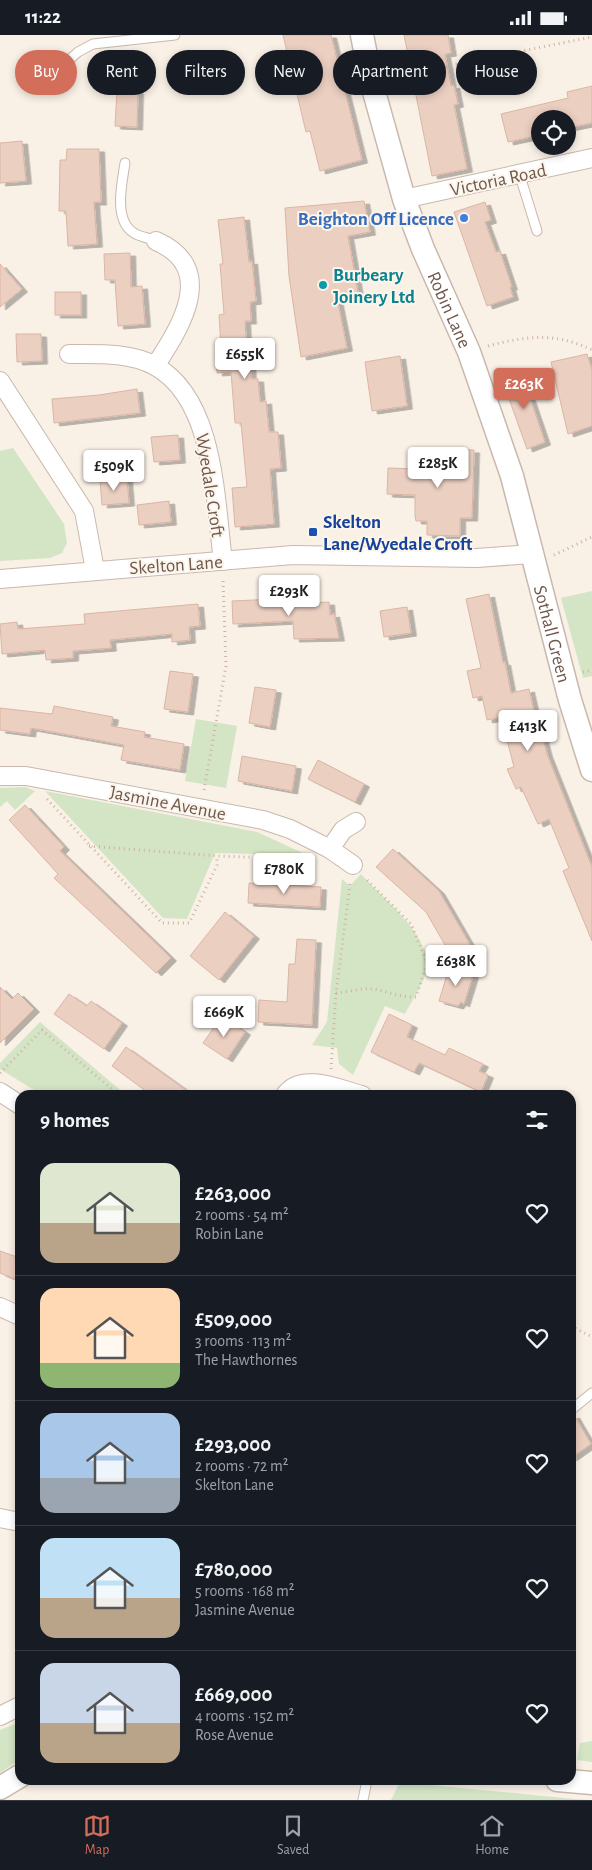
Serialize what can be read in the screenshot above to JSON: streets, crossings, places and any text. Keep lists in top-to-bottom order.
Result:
{
  "streets": {
    "street": [
      "Victoria Road",
      "Robin Lane",
      "Wyedale Croft",
      "Skelton Lane",
      "Sothall Green",
      "Jasmine Avenue"
    ]
  },
  "crossings": [
    ["Victoria Road", "Robin Lane"],
    ["Robin Lane", "Skelton Lane"],
    ["Robin Lane", "Sothall Green"],
    ["Wyedale Croft", "Skelton Lane"],
    ["Skelton Lane", "Sothall Green"]
  ],
  "places": {
    "other": ["Beighton Off Licence", "Burbeary Joinery Ltd"],
    "transit": ["Skelton Lane/Wyedale Croft"]
  },
  "page": {
    "status": "11:22",
    "chip": [
      "Buy",
      "Rent",
      "Filters",
      "New",
      "Apartment",
      "House"
    ],
    "price": [
      "£655K",
      "£263K",
      "£285K",
      "£509K",
      "£293K",
      "£413K",
      "£780K",
      "£638K",
      "£669K"
    ],
    "heading": "9 homes",
    "list": [
      {
        "name": "£263,000",
        "note": "2 rooms · 54 m² · Robin Lane"
      },
      {
        "name": "£509,000",
        "note": "3 rooms · 113 m² · The Hawthornes"
      },
      {
        "name": "£293,000",
        "note": "2 rooms · 72 m² · Skelton Lane"
      },
      {
        "name": "£780,000",
        "note": "5 rooms · 168 m² · Jasmine Avenue"
      },
      {
        "name": "£669,000",
        "note": "4 rooms · 152 m² · Rose Avenue"
      }
    ],
    "tabs": ["Map", "Saved", "Home"]
  }
}
